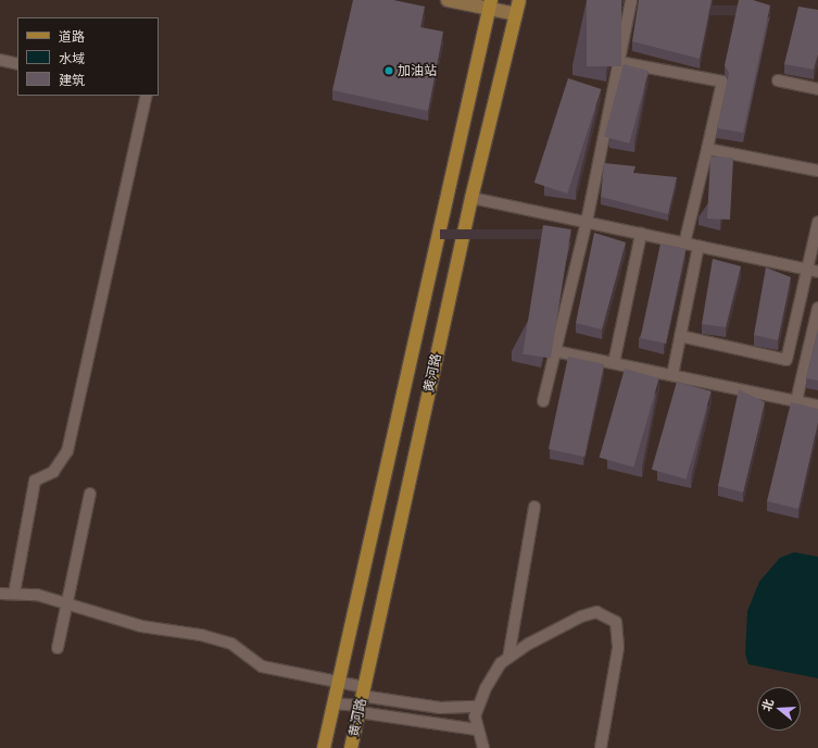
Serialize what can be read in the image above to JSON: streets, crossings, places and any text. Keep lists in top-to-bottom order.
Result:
{
  "streets": {
    "main road": ["黄河路"]
  },
  "places": ["加油站"],
  "legend": ["道路", "水域", "建筑"],
  "north": "left"
}
